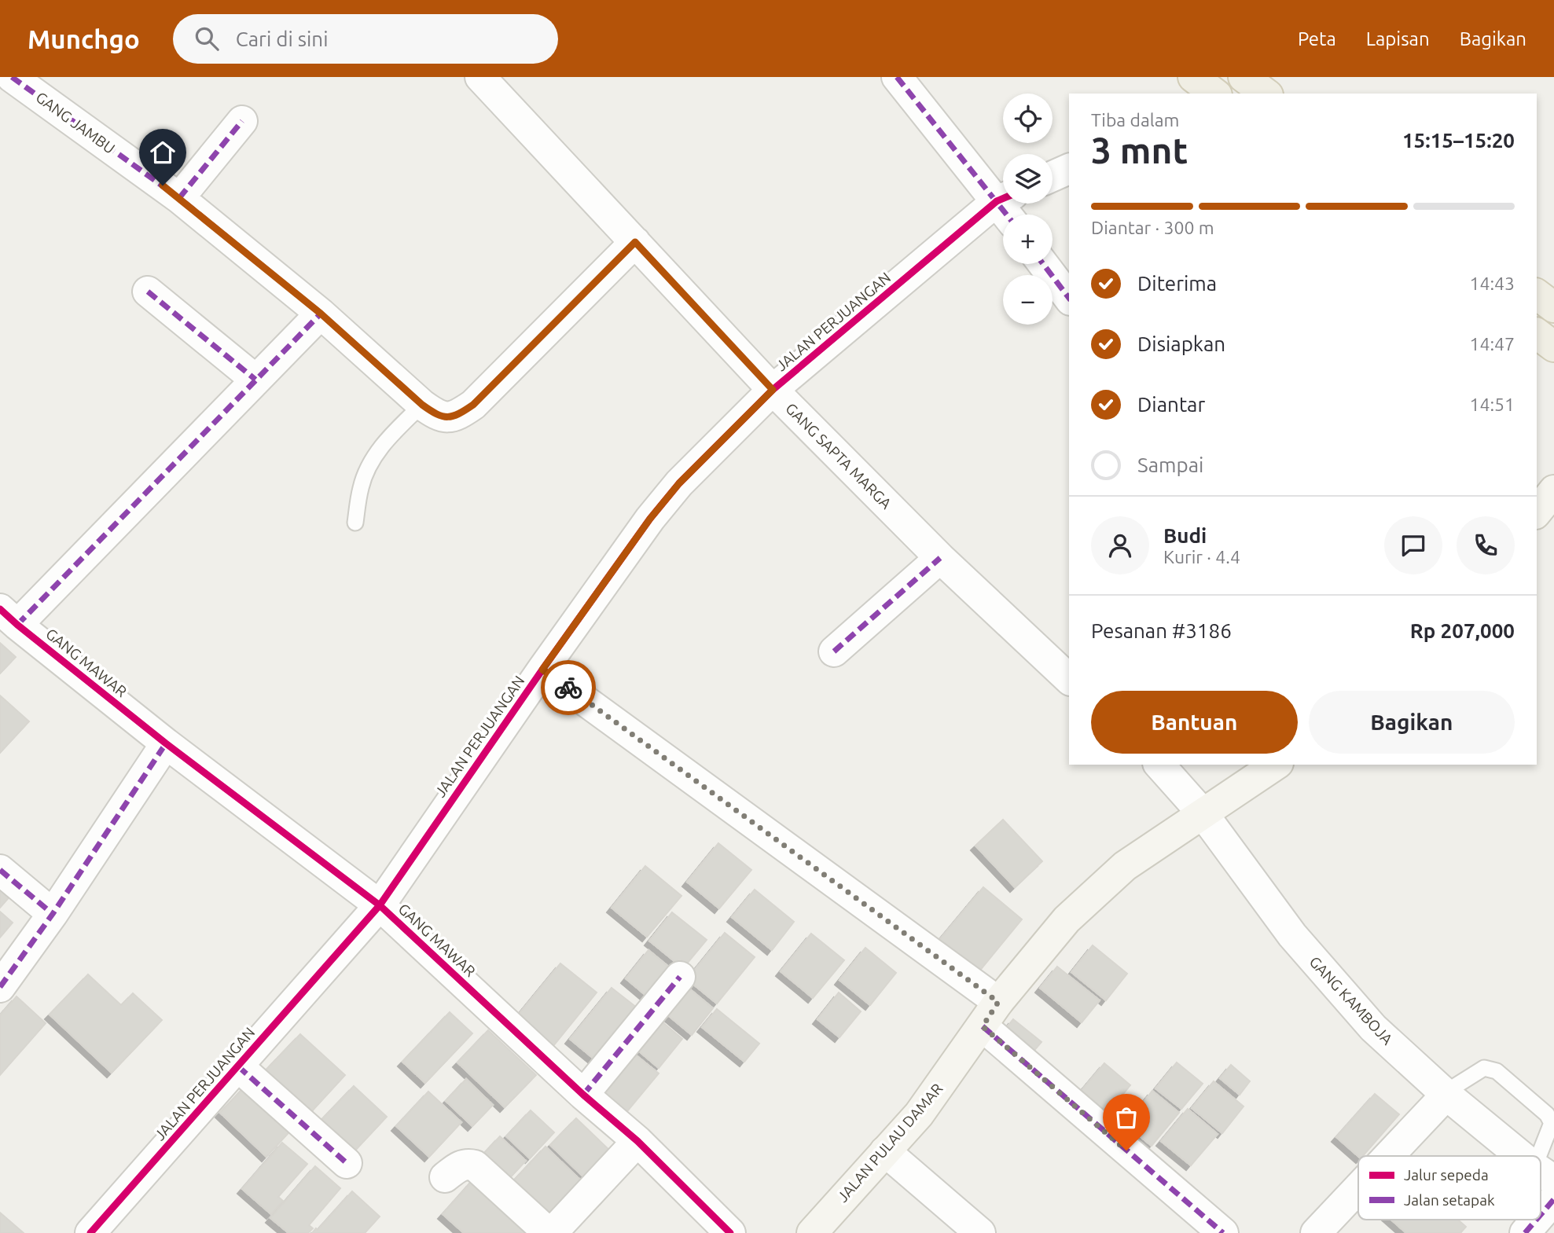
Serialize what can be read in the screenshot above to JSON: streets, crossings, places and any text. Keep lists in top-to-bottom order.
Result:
{
  "streets": {
    "street": [
      "GANG JAMBU",
      "JALAN PERJUANGAN",
      "GANG SAPTA MARGA",
      "GANG MAWAR",
      "GANG KAMBOJA",
      "JALAN PULAU DAMAR"
    ]
  },
  "crossings": [
    ["JALAN PERJUANGAN", "GANG SAPTA MARGA"],
    ["JALAN PERJUANGAN", "GANG MAWAR"],
    ["GANG KAMBOJA", "JALAN PULAU DAMAR"]
  ],
  "legend": ["Jalur sepeda", "Jalan setapak"],
  "page": {
    "header": "Munchgo",
    "search": "Cari di sini",
    "nav": ["Peta", "Lapisan", "Bagikan"],
    "map_buttons": ["+", "−"],
    "heading": ["3 mnt", "Tiba dalam", "15:15–15:20"],
    "panel": [
      "Budi",
      "Kurir · 4.4",
      "Pesanan #3186",
      "Rp 207,000"
    ],
    "bar": "Diantar · 300 m",
    "list": [
      ["Diterima", "14:43"],
      ["Disiapkan", "14:47"],
      ["Diantar", "14:51"],
      "Sampai"
    ],
    "buttons": ["Bantuan", "Bagikan"]
  }
}
